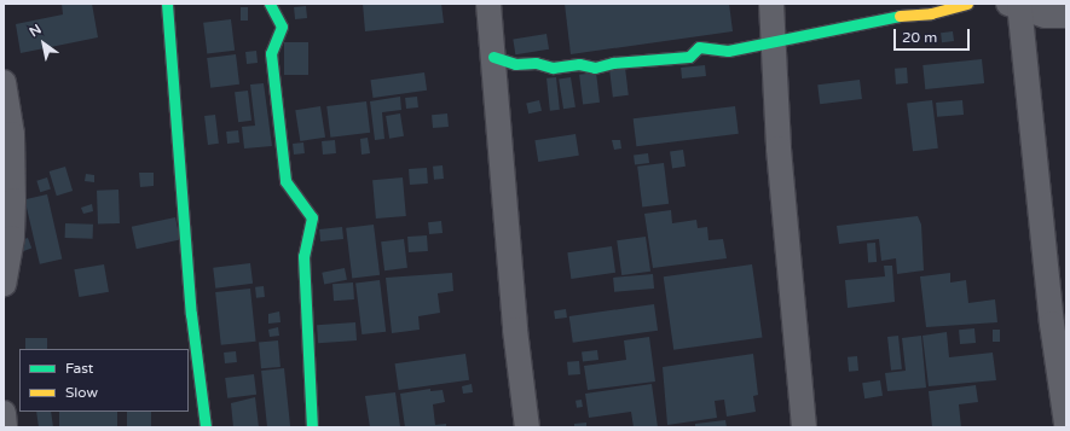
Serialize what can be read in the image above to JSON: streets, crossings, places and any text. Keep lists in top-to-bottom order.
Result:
{
  "legend": ["Fast", "Slow"],
  "scale_bar": "20 m",
  "north": "top left"
}
